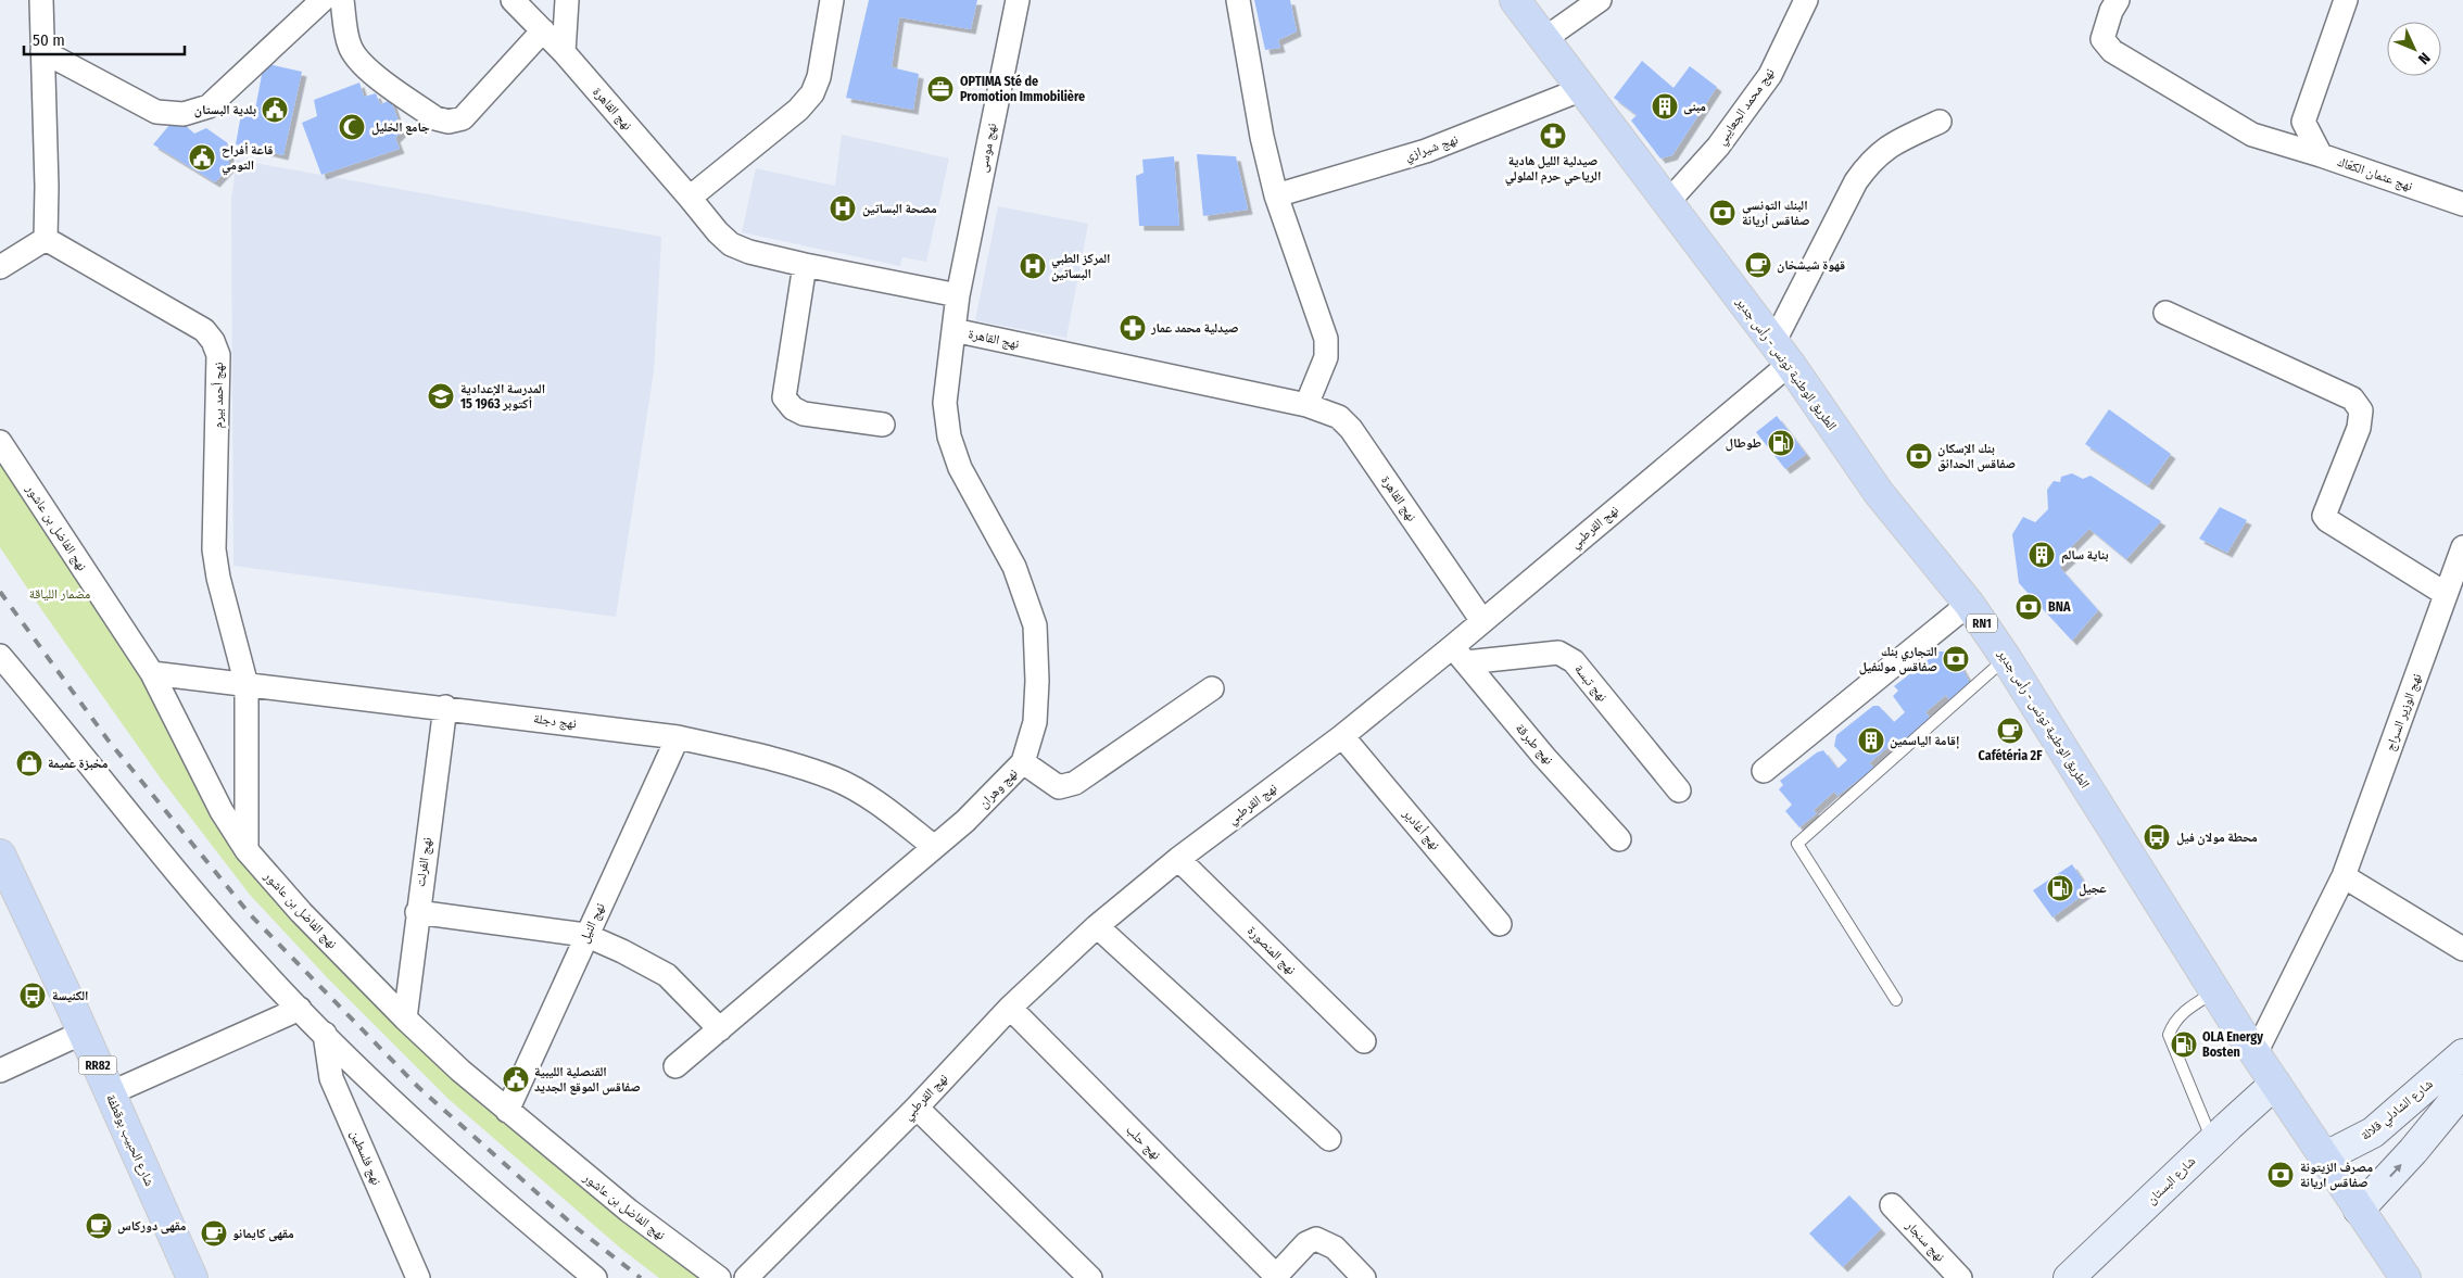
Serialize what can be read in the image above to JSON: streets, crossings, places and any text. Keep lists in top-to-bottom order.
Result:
{
  "streets": {
    "main road": [
      "الطريق الوطنية تونس - رأس جدير",
      "RN1",
      "RR82",
      "شارع الشادلي قلالة",
      "شارع الحبيب بوقطفة",
      "شارع البستان"
    ],
    "street": [
      "نهج محمد الجعايبي",
      "نهج القاهرة",
      "نهج موسى",
      "نهج شيرازي",
      "نهج عثمان الكعّاك",
      "نهج أحمد بيرم",
      "نهج القرطبي",
      "نهج الفاضل بن عاشور",
      "نهج تبسة",
      "نهج الوزير السراج",
      "نهج دجلة",
      "نهج طبرقة",
      "نهج وهران",
      "نهج أغادير",
      "نهج الفرلت",
      "نهج النيل",
      "نهج المنصورة",
      "نهج حلب",
      "نهج فلسطين",
      "نهج سنجار"
    ]
  },
  "crossings": [
    ["نهج محمد الجعايبي", "الطريق الوطنية تونس - رأس جدير"],
    ["نهج القاهرة", "نهج موسى"],
    ["نهج القاهرة", "نهج القرطبي"],
    ["نهج القاهرة", "نهج وهران"],
    ["نهج شيرازي", "الطريق الوطنية تونس - رأس جدير"],
    ["الطريق الوطنية تونس - رأس جدير", "نهج القرطبي"],
    ["الطريق الوطنية تونس - رأس جدير", "نهج الوزير السراج"],
    ["الطريق الوطنية تونس - رأس جدير", "شارع الشادلي قلالة"],
    ["الطريق الوطنية تونس - رأس جدير", "شارع البستان"],
    ["نهج أحمد بيرم", "نهج الفاضل بن عاشور"],
    ["نهج أحمد بيرم", "نهج دجلة"],
    ["نهج القرطبي", "نهج تبسة"],
    ["نهج القرطبي", "نهج طبرقة"],
    ["نهج القرطبي", "نهج أغادير"],
    ["نهج القرطبي", "نهج المنصورة"],
    ["نهج القرطبي", "نهج حلب"],
    ["نهج الفاضل بن عاشور", "نهج دجلة"],
    ["نهج الفاضل بن عاشور", "نهج الفرلت"],
    ["نهج الفاضل بن عاشور", "نهج النيل"],
    ["نهج تبسة", "نهج طبرقة"],
    ["نهج دجلة", "نهج وهران"],
    ["نهج دجلة", "نهج الفرلت"],
    ["نهج دجلة", "نهج النيل"]
  ],
  "parks": ["مضمار اللياقة"],
  "places": {
    "office": ["OPTIMA Sté de Promotion Immobilière"],
    "building": ["مبنى", "بناية سالم", "إقامة الياسمين"],
    "public building": ["بلدية البستان", "قاعة أفراح التومي", "القنصلية الليبية صفاقس الموقع الجديد"],
    "mosque": ["جامع الخليل"],
    "pharmacy": ["صيدلية الليل هادية الرياحي حرم الملولي", "صيدلية محمد عمار"],
    "hospital": ["مصحة البساتين", "المركز الطبي البساتين"],
    "bank": [
      "البنك التونسي صفاقس أريانة",
      "بنك الإسكان صفاقس الحدائق",
      "BNA",
      "التجاري بنك صفاقس مولنفيل",
      "مصرف الزيتونة صفاقس اريانة"
    ],
    "cafe": [
      "قهوة شيشخان",
      "Cafétéria 2F",
      "مقهى دوركاس",
      "مقهى كايمانو"
    ],
    "school or university": ["المدرسة الإعدادية 15 أكتوبر 1963"],
    "fuel station": ["طوطال", "عجيل", "OLA Energy Bosten"],
    "shop": ["مخبزة عميمة"],
    "bus stop": ["محطة مولان فيل", "الكنيسة"]
  },
  "scale_bar": "50 m",
  "north": "bottom right"
}
